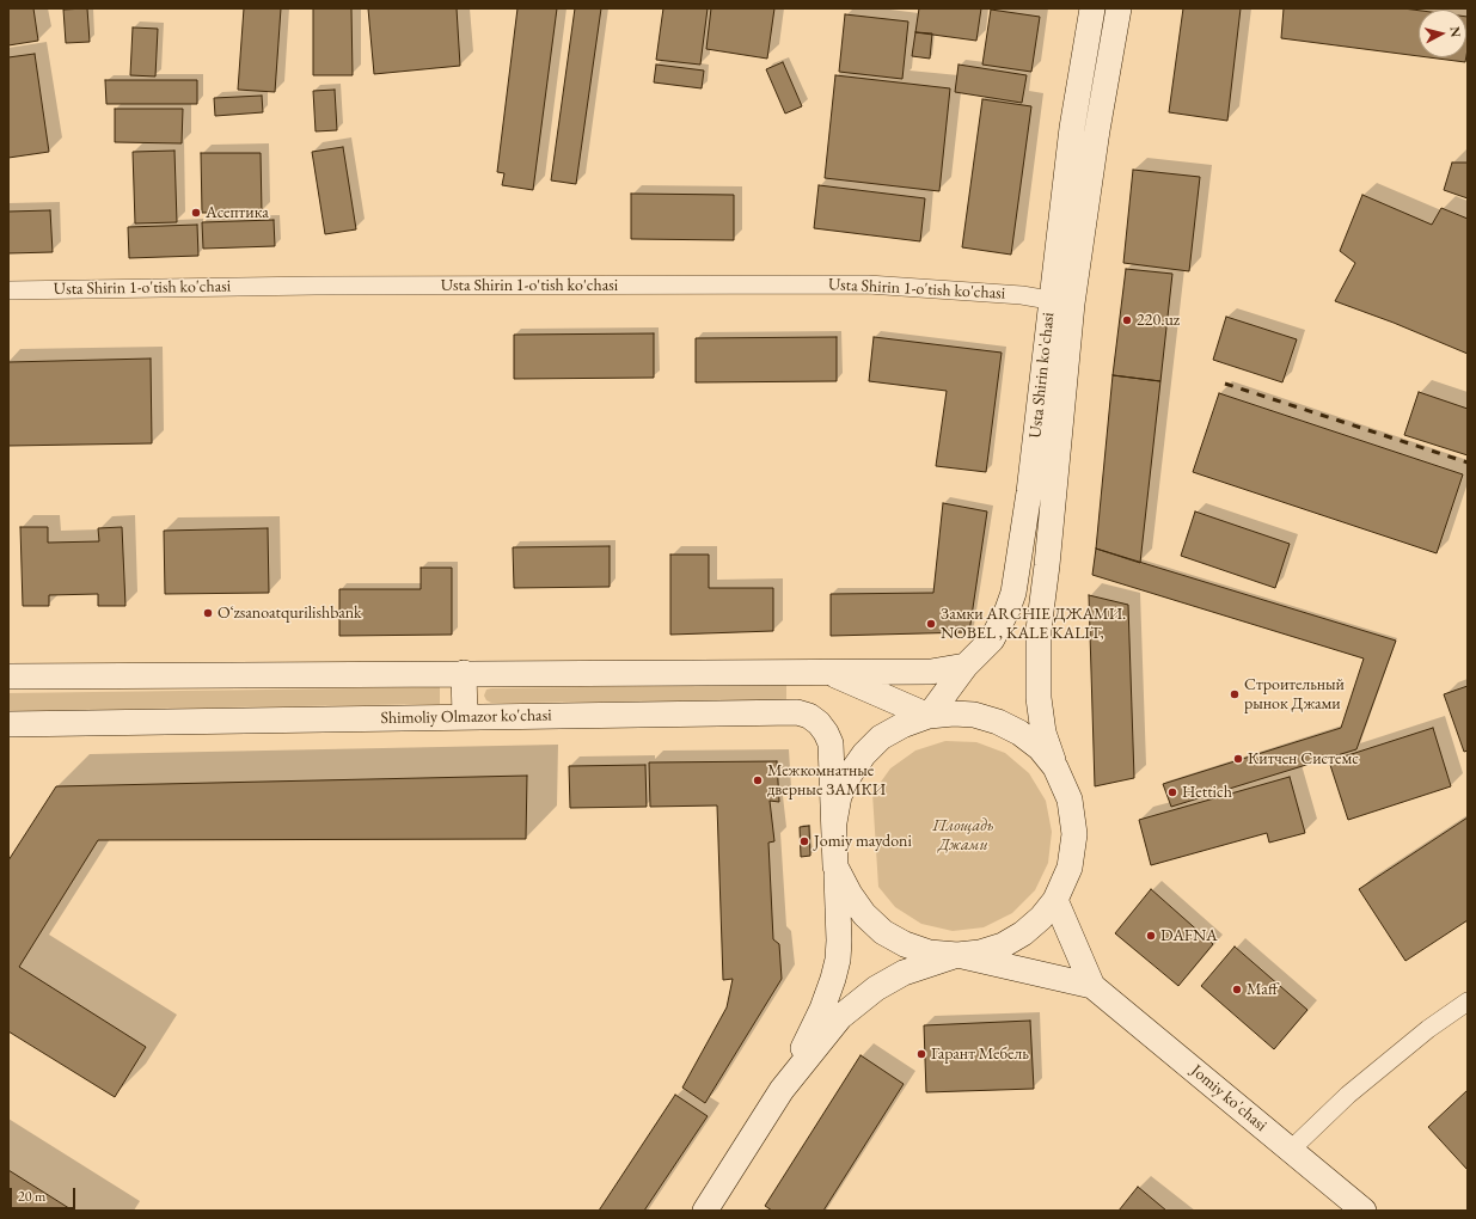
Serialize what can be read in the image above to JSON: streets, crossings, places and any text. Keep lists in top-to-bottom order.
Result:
{
  "streets": {
    "main road": ["Usta Shirin ko'chasi", "Shimoliy Olmazor ko'chasi", "Jomiy ko'chasi"],
    "street": ["Usta Shirin 1-o'tish ko'chasi"]
  },
  "crossings": [
    ["Usta Shirin 1-o'tish ko'chasi", "Usta Shirin ko'chasi"]
  ],
  "parks": ["Площадь Джами"],
  "places": [
    "Асептика",
    "220.uz",
    "Oʻzsanoatqurilishbank",
    "Замки ARCHIE ДЖАМИ. NOBEL , KALE KALIT,",
    "Строительный рынок Джами",
    "Китчен Системс",
    "Межкомнатные дверные ЗАМКИ",
    "Hettich",
    "Jomiy maydoni",
    "DAFNA",
    "Maff",
    "Гарант Мебель"
  ],
  "scale_bar": "20 m",
  "north": "right"
}
